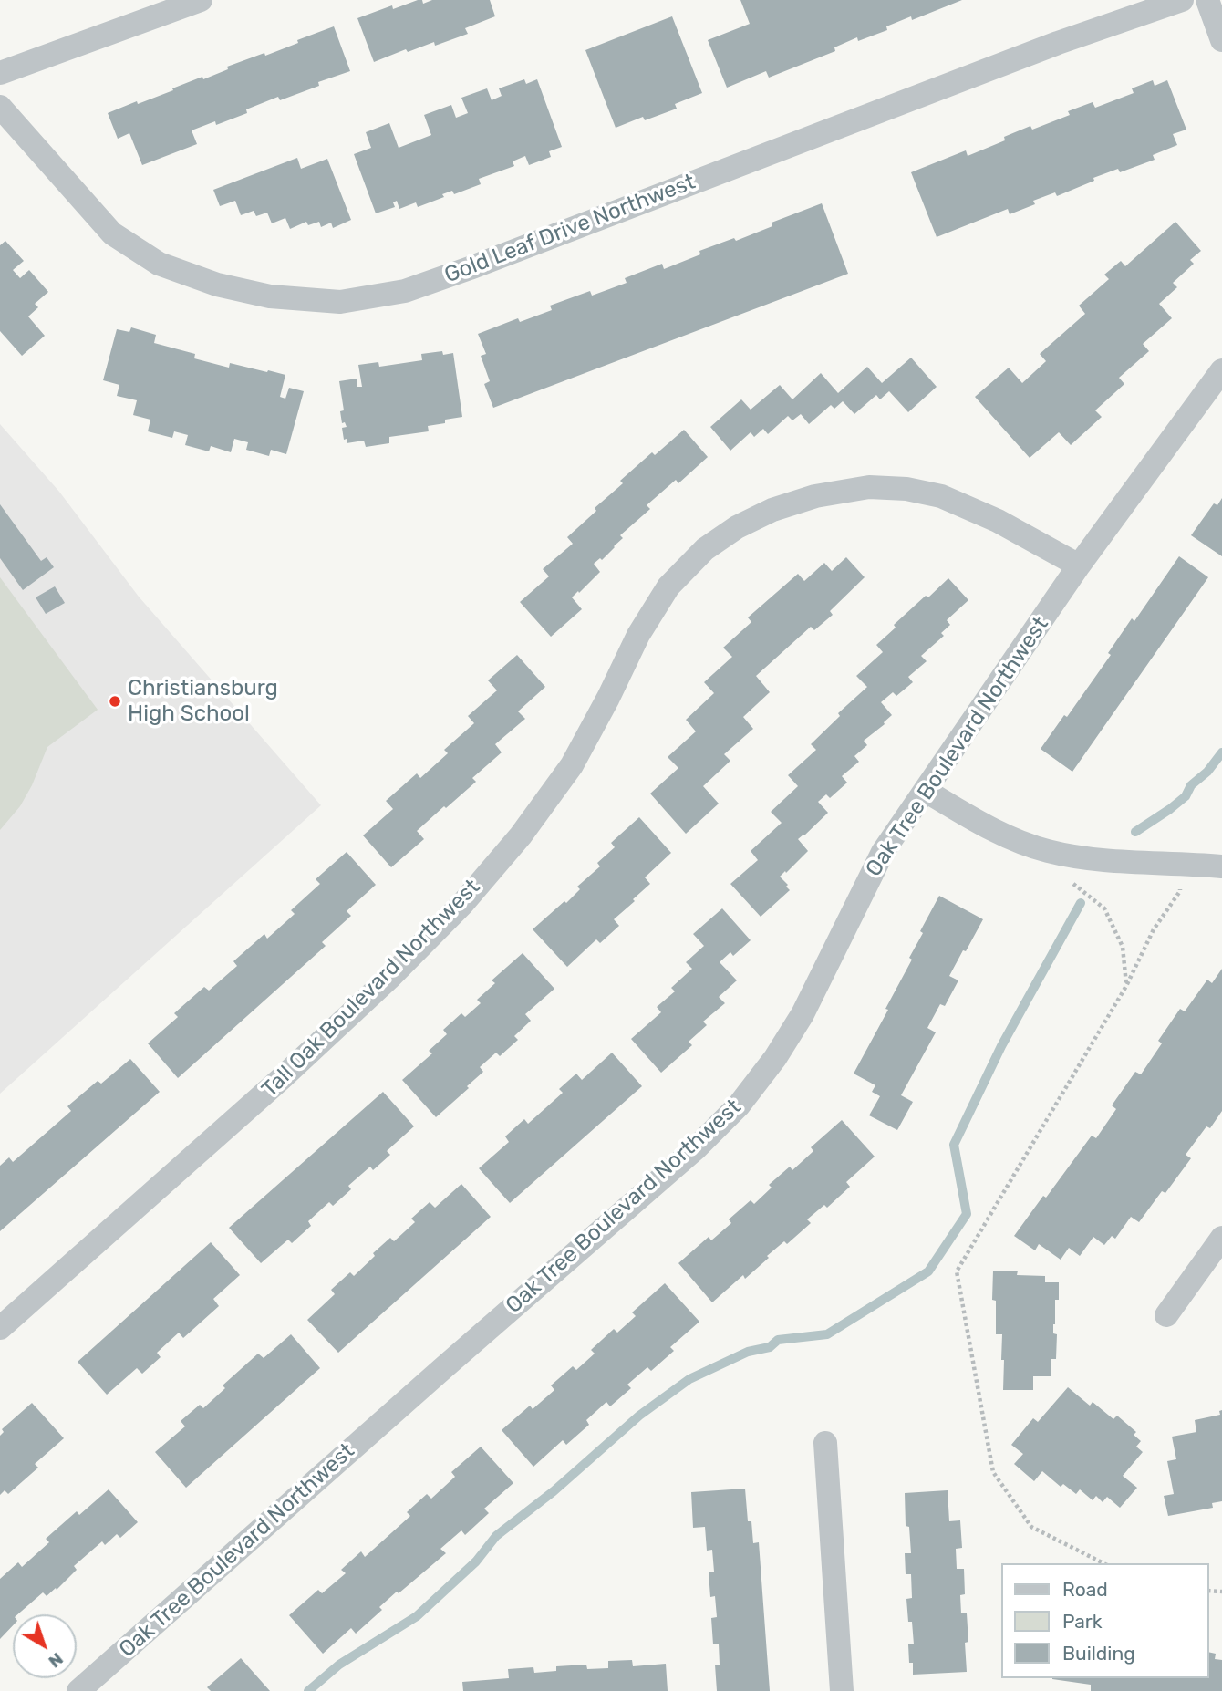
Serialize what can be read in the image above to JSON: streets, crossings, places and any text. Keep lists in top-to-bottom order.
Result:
{
  "streets": {
    "street": ["Gold Leaf Drive Northwest", "Oak Tree Boulevard Northwest", "Tall Oak Boulevard Northwest"]
  },
  "crossings": [
    ["Oak Tree Boulevard Northwest", "Tall Oak Boulevard Northwest"]
  ],
  "places": ["Christiansburg High School"],
  "legend": ["Road", "Park", "Building"],
  "north": "bottom right"
}
